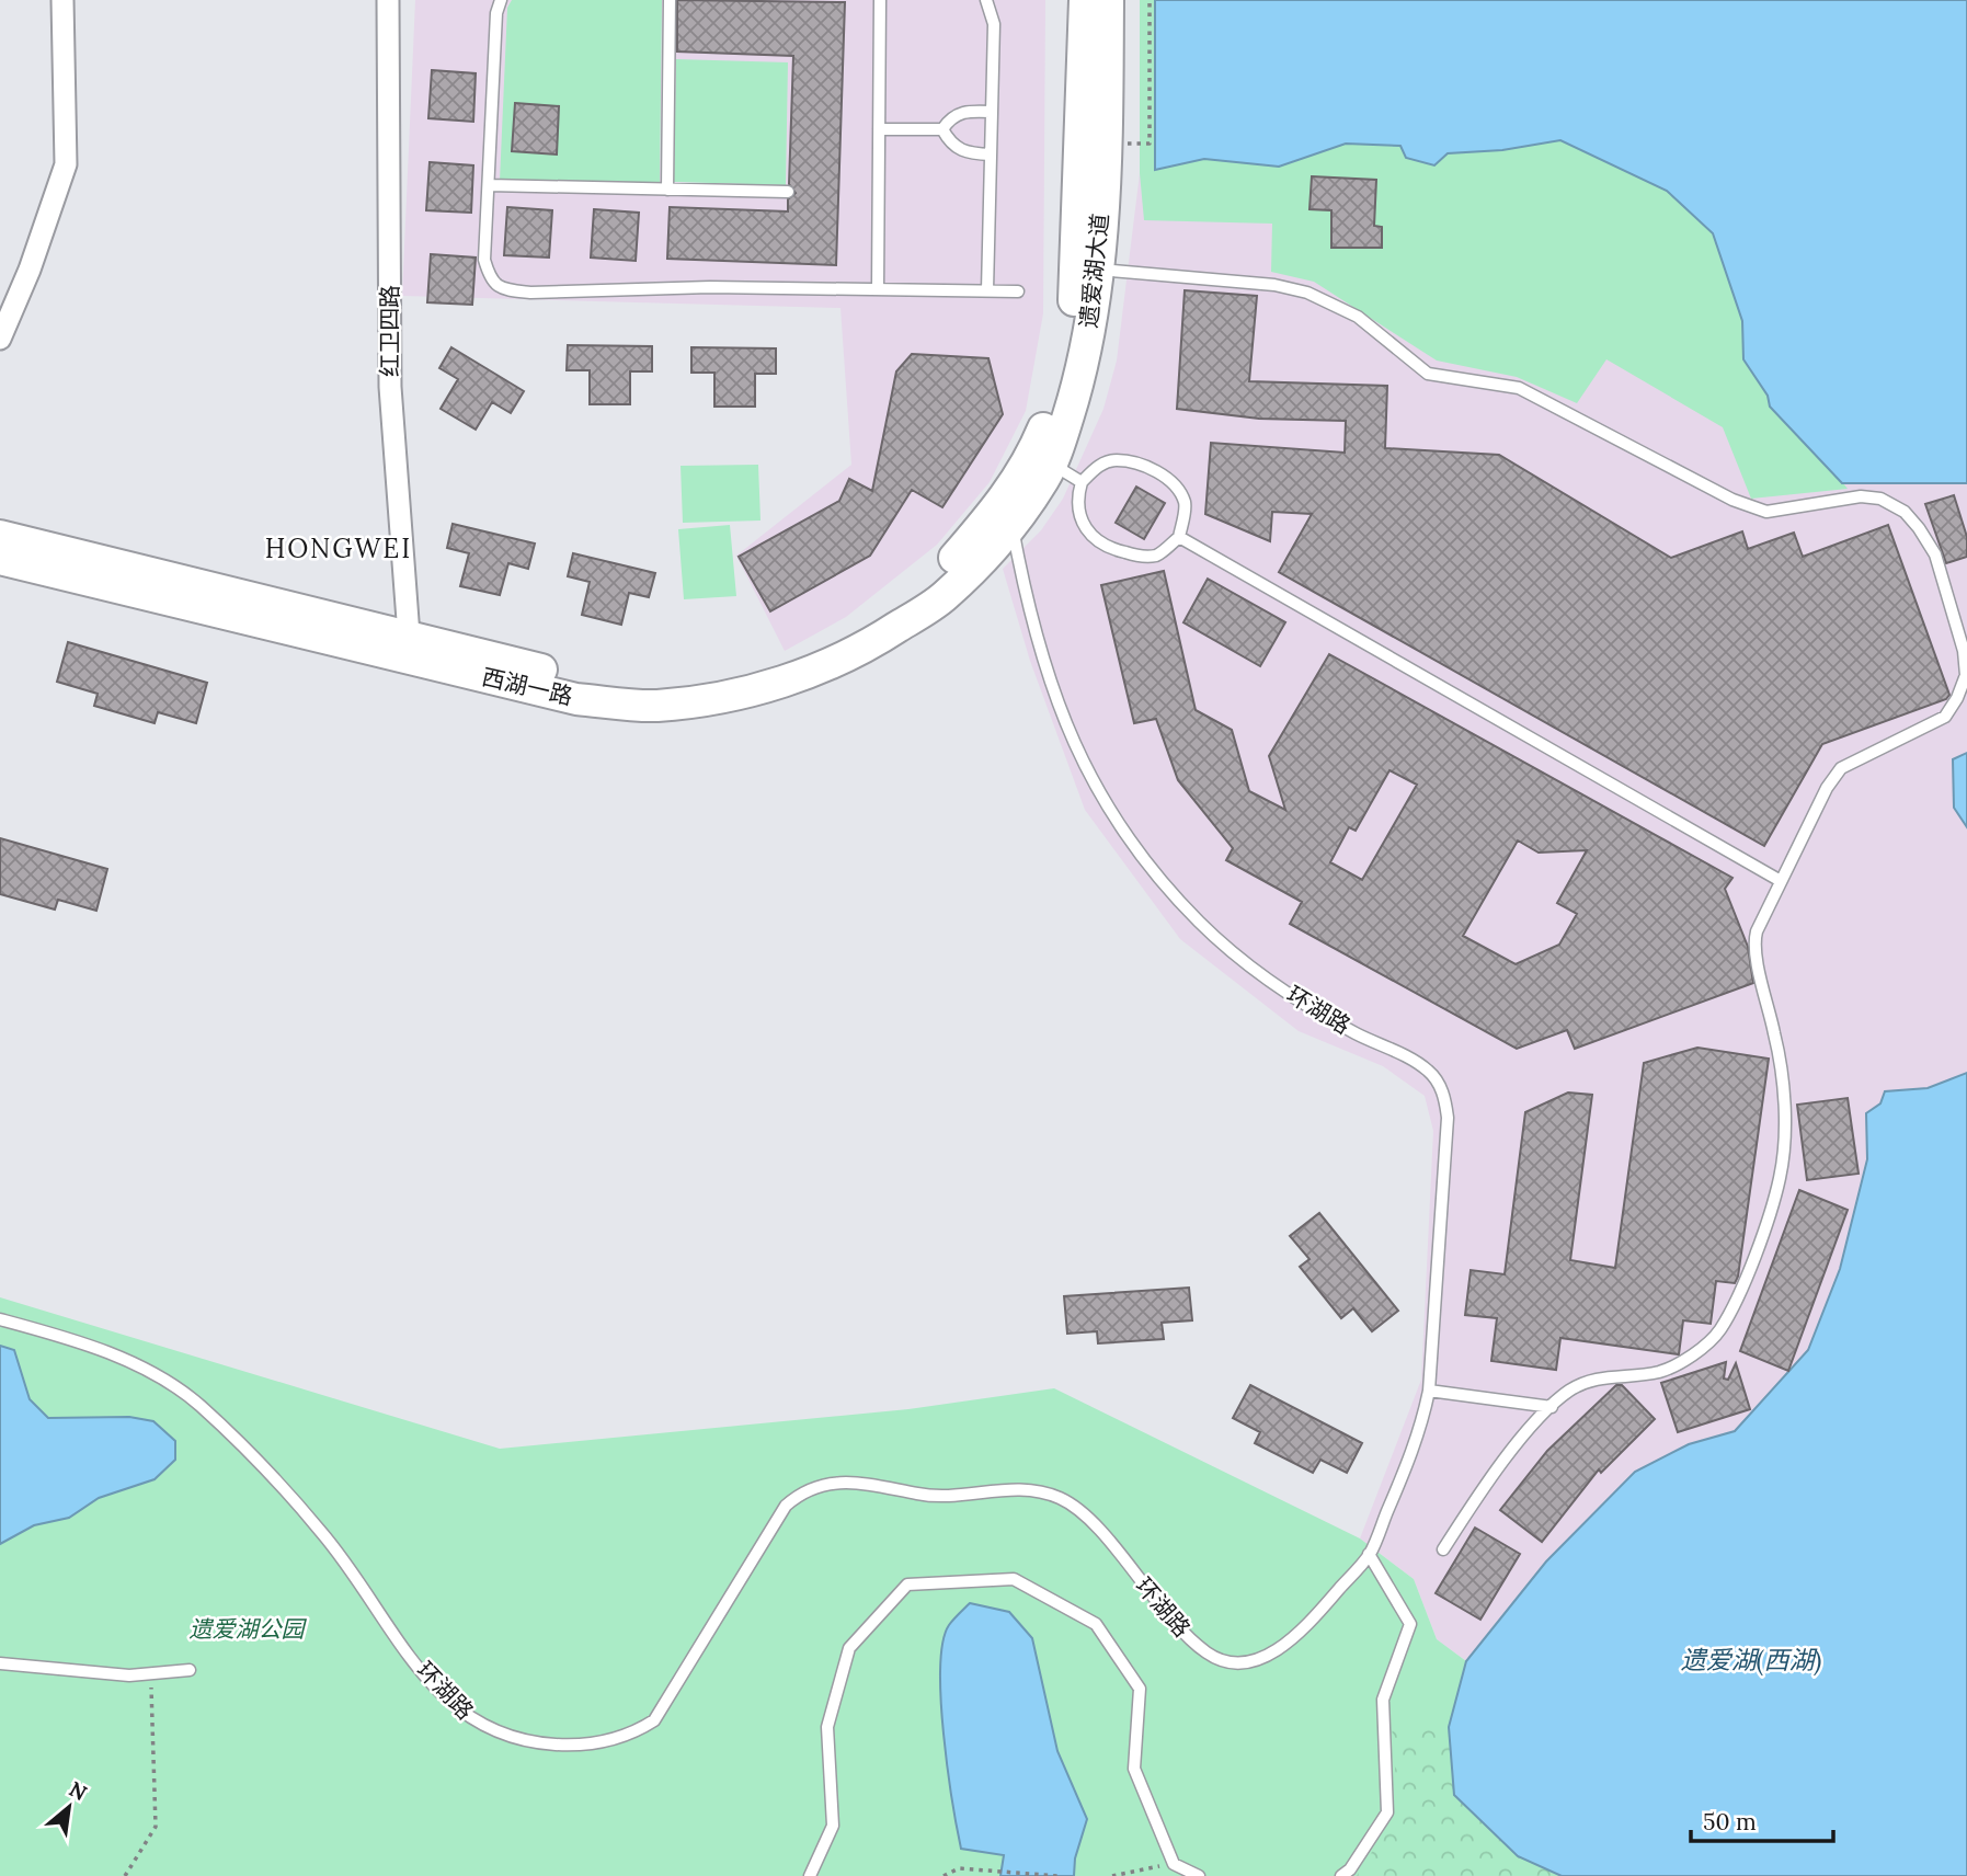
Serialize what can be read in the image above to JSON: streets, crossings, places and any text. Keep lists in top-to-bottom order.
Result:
{
  "streets": {
    "main road": ["遗爱湖大道", "西湖一路"],
    "street": ["红卫四路"],
    "lane": ["环湖路"]
  },
  "crossings": [
    ["遗爱湖大道", "西湖一路"],
    ["遗爱湖大道", "环湖路"],
    ["红卫四路", "西湖一路"],
    ["西湖一路", "环湖路"]
  ],
  "districts": ["HONGWEI"],
  "water": ["遗爱湖(西湖)"],
  "parks": ["遗爱湖公园"],
  "scale_bar": "50 m",
  "north": "top right"
}
